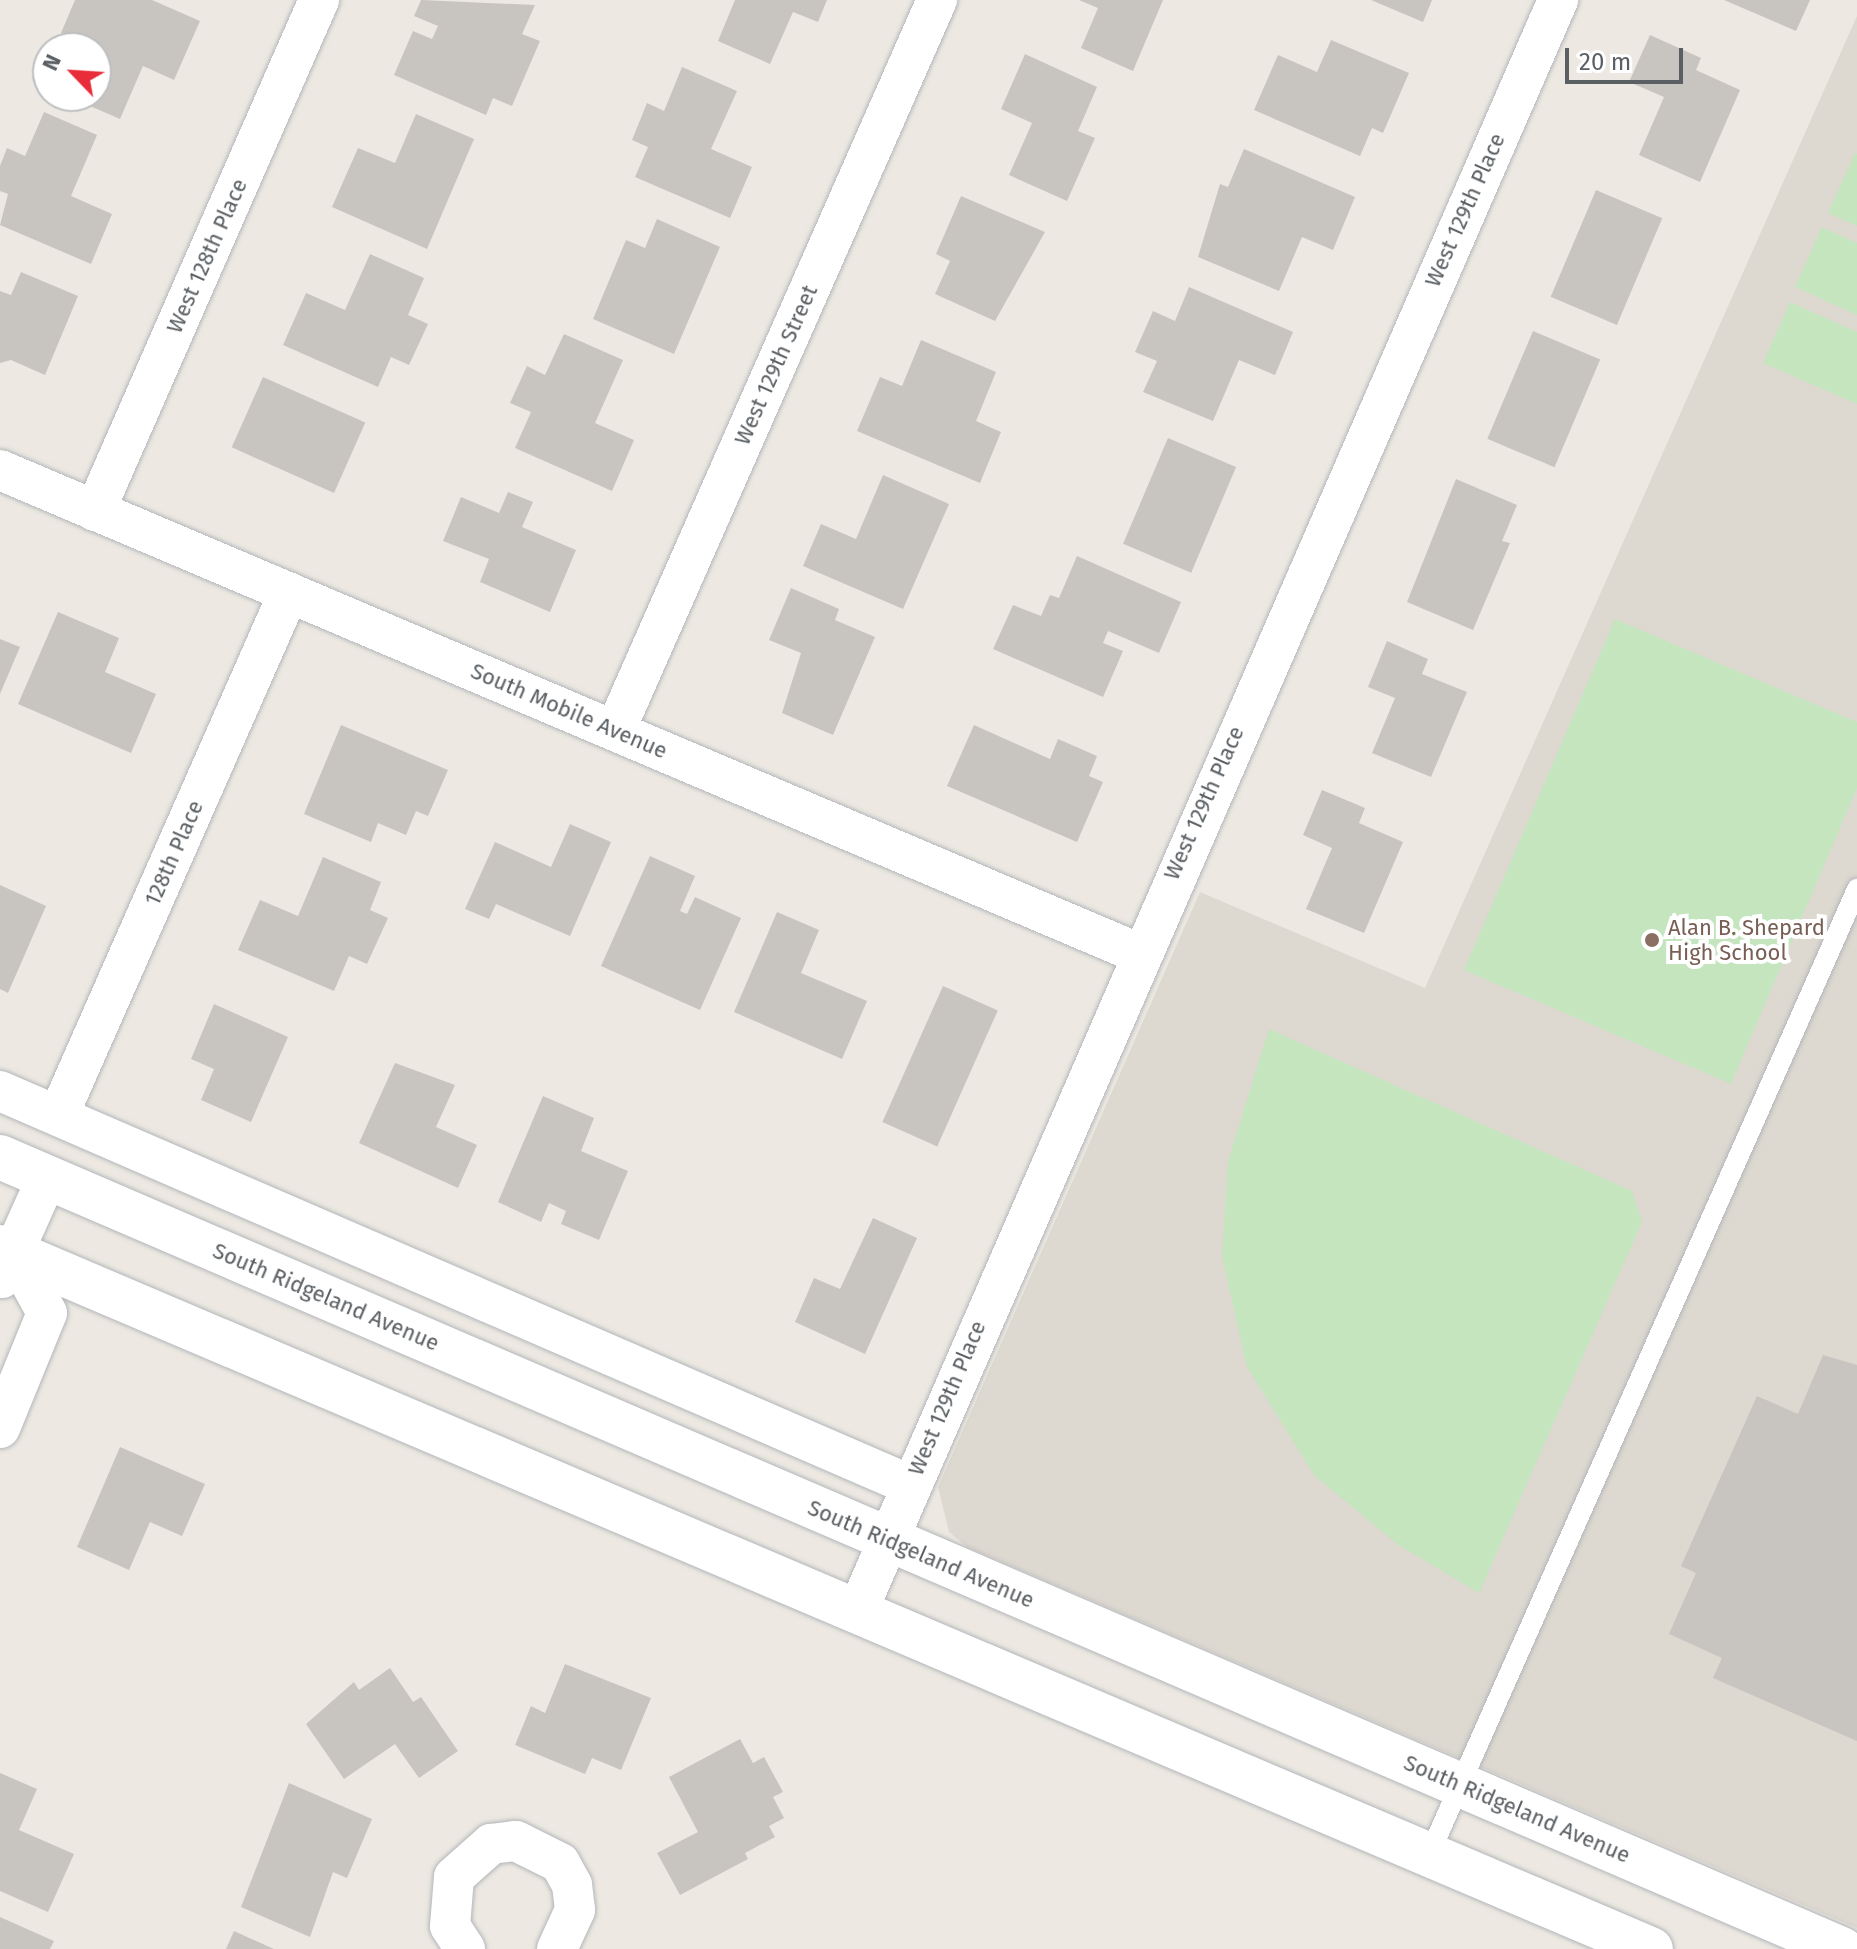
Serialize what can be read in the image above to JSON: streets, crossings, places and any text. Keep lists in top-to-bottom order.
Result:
{
  "streets": {
    "main road": ["South Ridgeland Avenue"],
    "street": [
      "West 129th Place",
      "West 128th Place",
      "West 129th Street",
      "South Mobile Avenue",
      "128th Place"
    ]
  },
  "crossings": [
    ["West 129th Place", "South Mobile Avenue"],
    ["West 129th Place", "South Ridgeland Avenue"],
    ["West 128th Place", "South Mobile Avenue"],
    ["West 129th Street", "South Mobile Avenue"],
    ["South Mobile Avenue", "128th Place"]
  ],
  "places": ["Alan B. Shepard High School"],
  "scale_bar": "20 m",
  "north": "top left"
}
